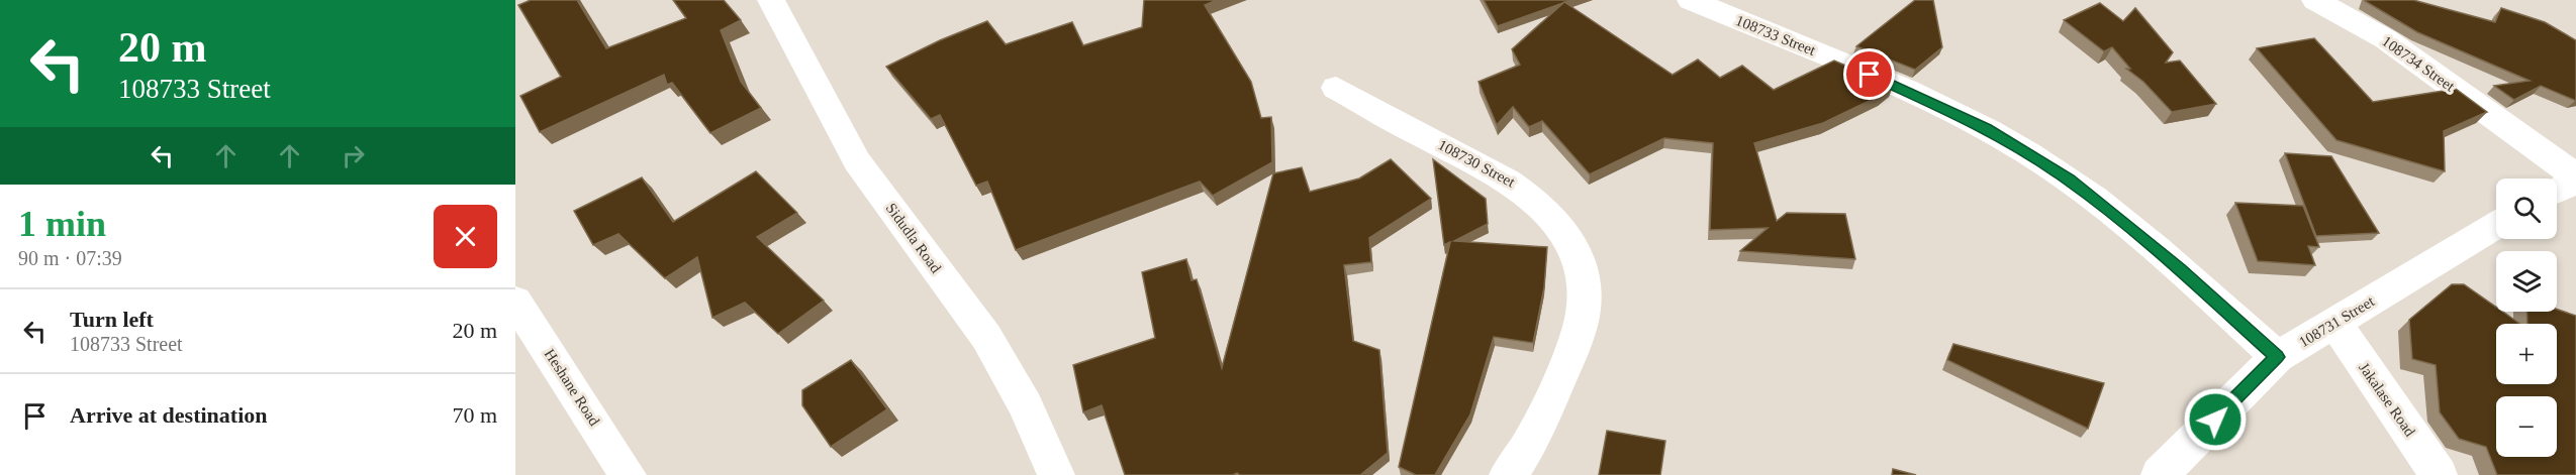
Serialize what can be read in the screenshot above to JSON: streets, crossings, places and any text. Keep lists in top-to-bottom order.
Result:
{
  "streets": {
    "street": [
      "108733 Street",
      "108734 Street",
      "108730 Street",
      "Sidudla Road",
      "108731 Street",
      "Heshane Road",
      "Jakalase Road"
    ]
  },
  "crossings": [
    ["108733 Street", "108731 Street"],
    ["108731 Street", "Jakalase Road"]
  ],
  "page": {
    "turn": ["20 m", "108733 Street"],
    "map_buttons": ["+", "−"],
    "heading": ["1 min", "90 m · 07:39"],
    "list": [
      {
        "name": "Turn left",
        "note": "108733 Street",
        "value": "20 m"
      },
      {
        "name": "Arrive at destination",
        "value": "70 m"
      }
    ]
  }
}
